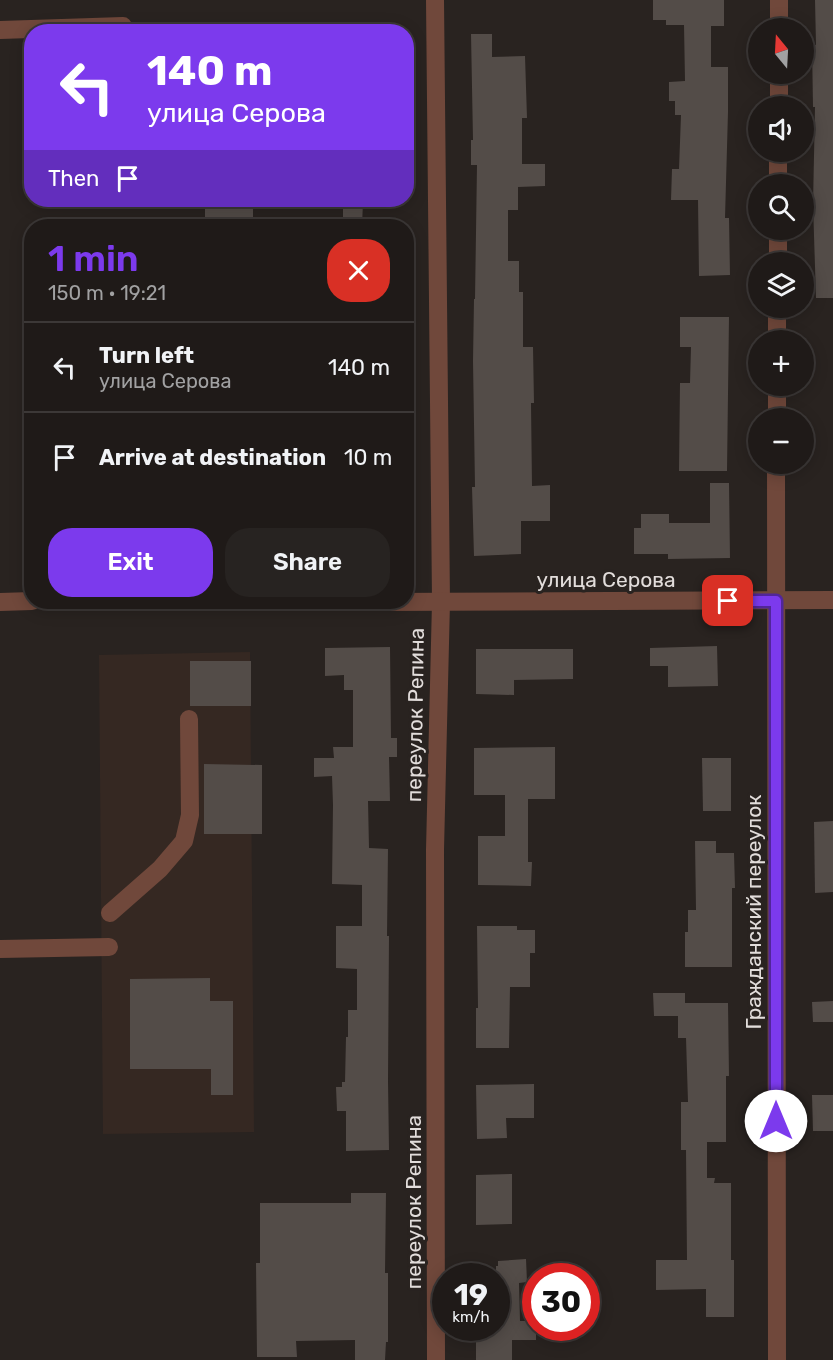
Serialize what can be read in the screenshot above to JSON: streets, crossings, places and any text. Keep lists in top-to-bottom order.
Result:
{
  "streets": {
    "street": ["улица Серова", "переулок Репина", "Гражданский переулок"]
  },
  "crossings": [
    ["улица Серова", "переулок Репина"],
    ["улица Серова", "Гражданский переулок"]
  ],
  "north": "top",
  "page": {
    "map_buttons": ["+", "−"],
    "turn": ["140 m", "улица Серова"],
    "then": "Then",
    "heading": ["1 min", "150 m · 19:21"],
    "list": [
      {
        "name": "Turn left",
        "note": "улица Серова",
        "value": "140 m"
      },
      {
        "name": "Arrive at destination",
        "value": "10 m"
      }
    ],
    "buttons": ["Exit", "Share"],
    "speed": "19 km/h",
    "limit": "30"
  }
}
